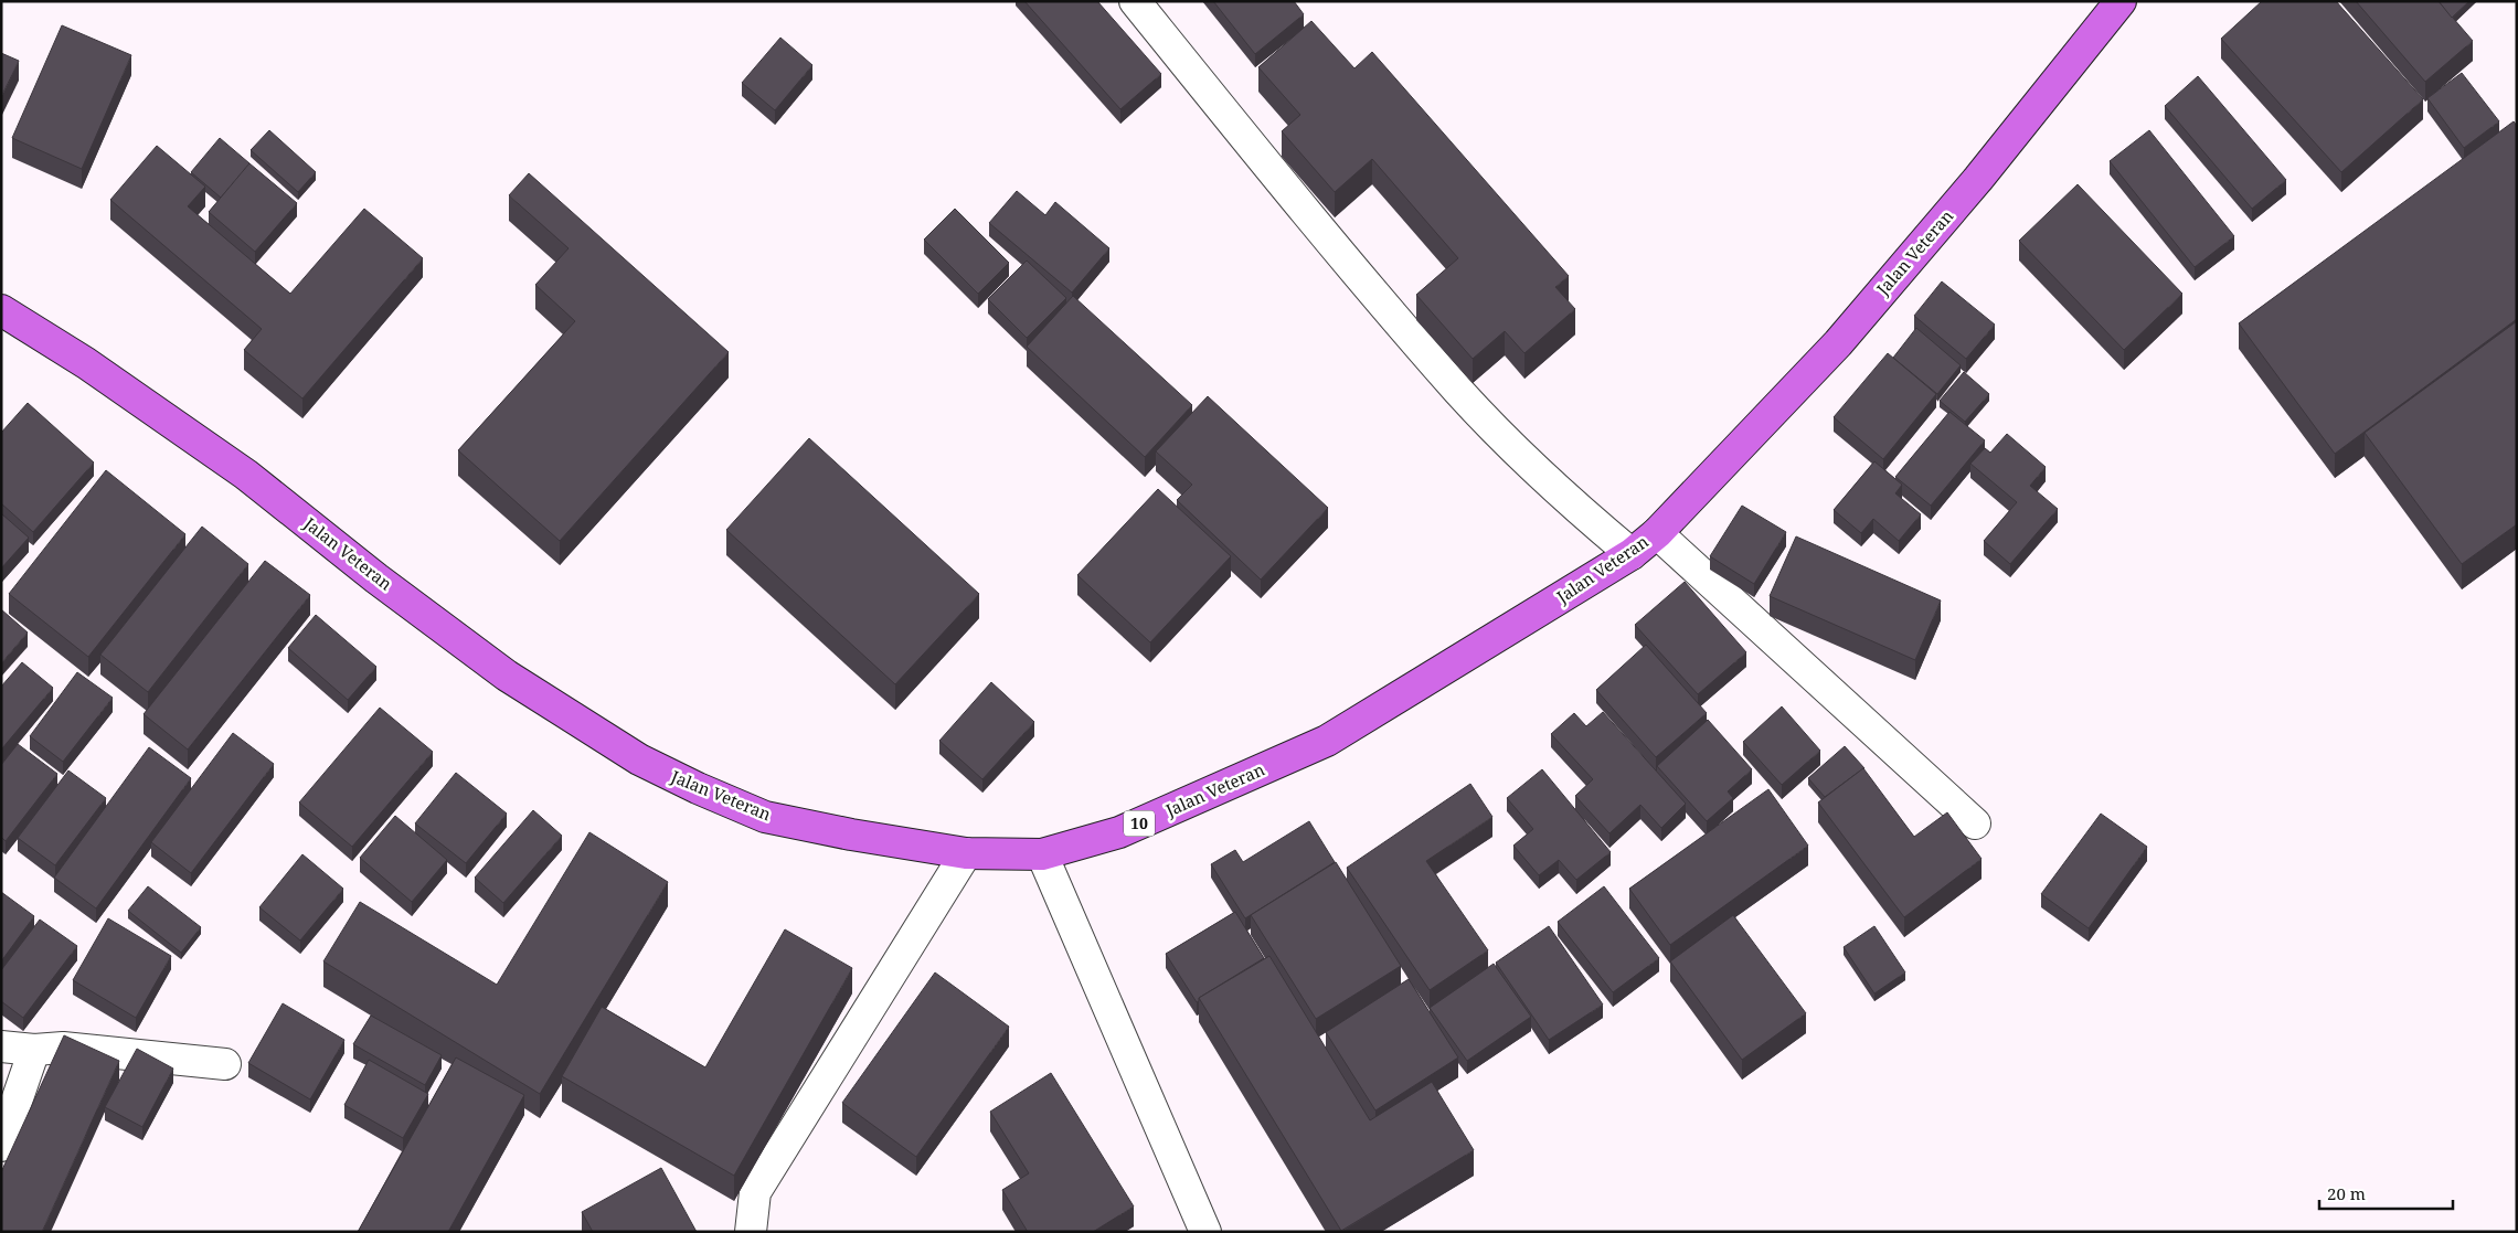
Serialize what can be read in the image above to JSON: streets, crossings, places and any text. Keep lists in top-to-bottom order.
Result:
{
  "streets": {
    "highway": ["Jalan Veteran", "10"]
  },
  "scale_bar": "20 m"
}
